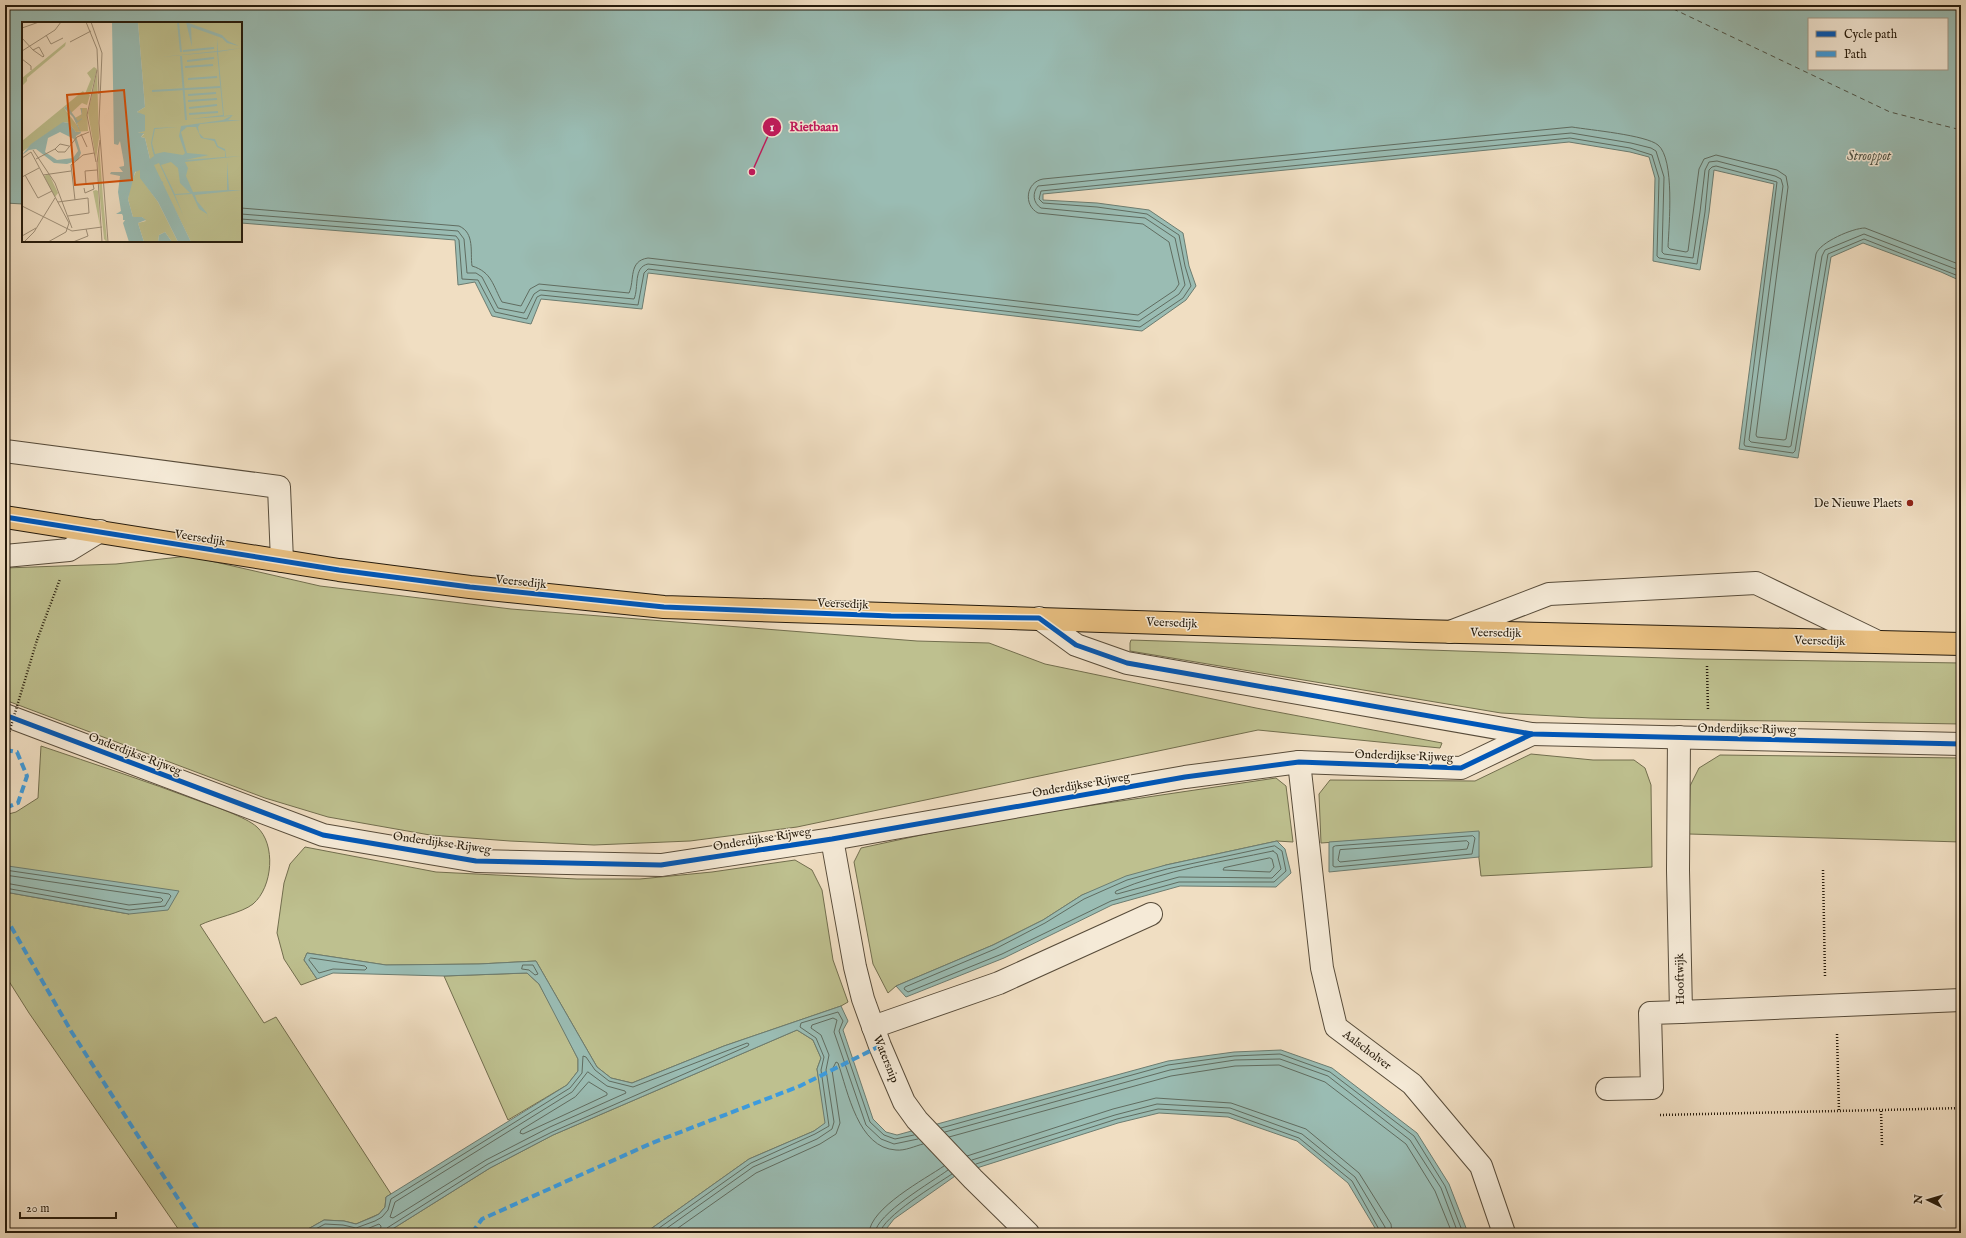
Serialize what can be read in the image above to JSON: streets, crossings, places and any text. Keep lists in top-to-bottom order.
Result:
{
  "streets": {
    "main road": ["Veersedijk"],
    "street": [
      "Onderdijkse Rijweg",
      "Hooftwijk",
      "Aalscholver",
      "Watersnip"
    ]
  },
  "crossings": [
    ["Veersedijk", "Onderdijkse Rijweg"],
    ["Onderdijkse Rijweg", "Hooftwijk"],
    ["Onderdijkse Rijweg", "Aalscholver"],
    ["Onderdijkse Rijweg", "Watersnip"]
  ],
  "water": ["Strooppot"],
  "places": ["Rietbaan", "De Nieuwe Plaets"],
  "legend": ["Cycle path", "Path"],
  "scale_bar": "20 m",
  "north": "left"
}
